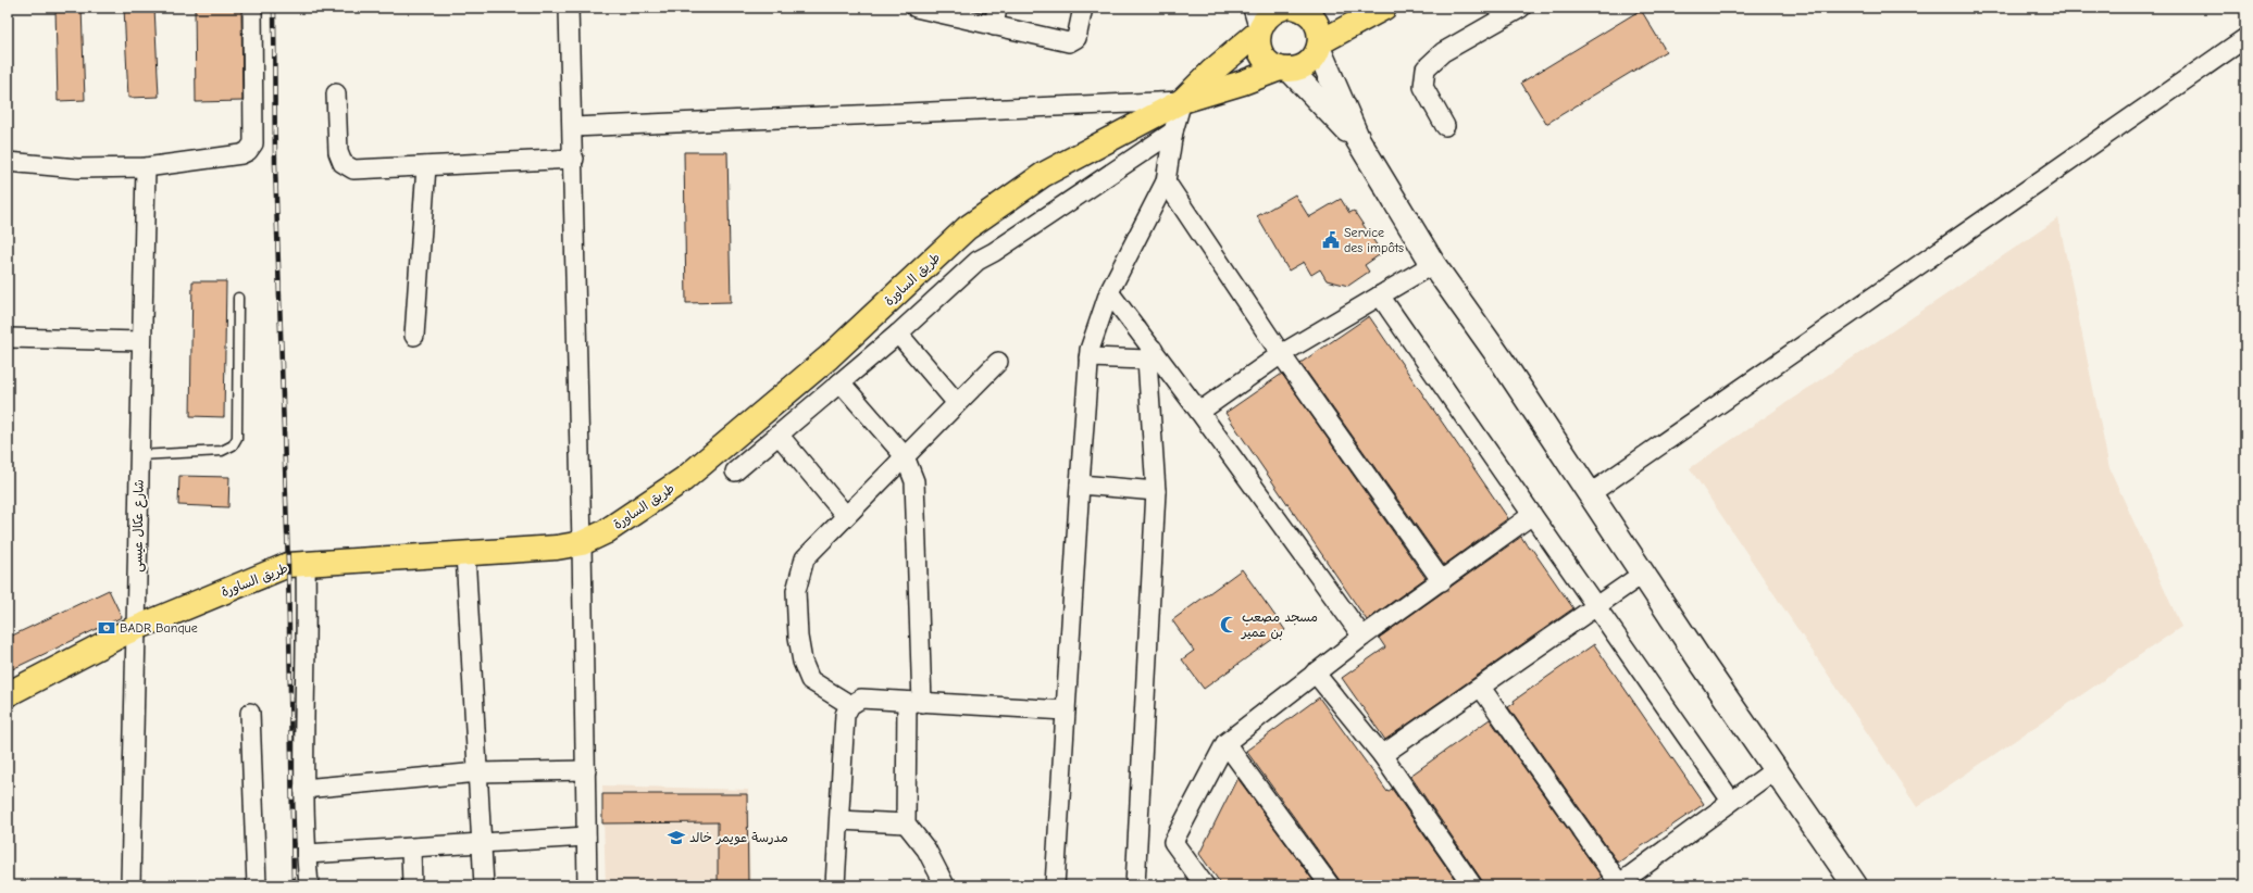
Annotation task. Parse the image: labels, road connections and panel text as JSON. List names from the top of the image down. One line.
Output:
{"streets":{"main road":["طريق الساورة"],"street":["شارع عكال عيسى"]},"crossings":[["طريق الساورة","شارع عكال عيسى"]],"places":{"public building":["Service des impôts"],"mosque":["مسجد مصعب بن عمير"],"bank":["BADR Banque"],"school or university":["مدرسة عويمر خالد"]}}
